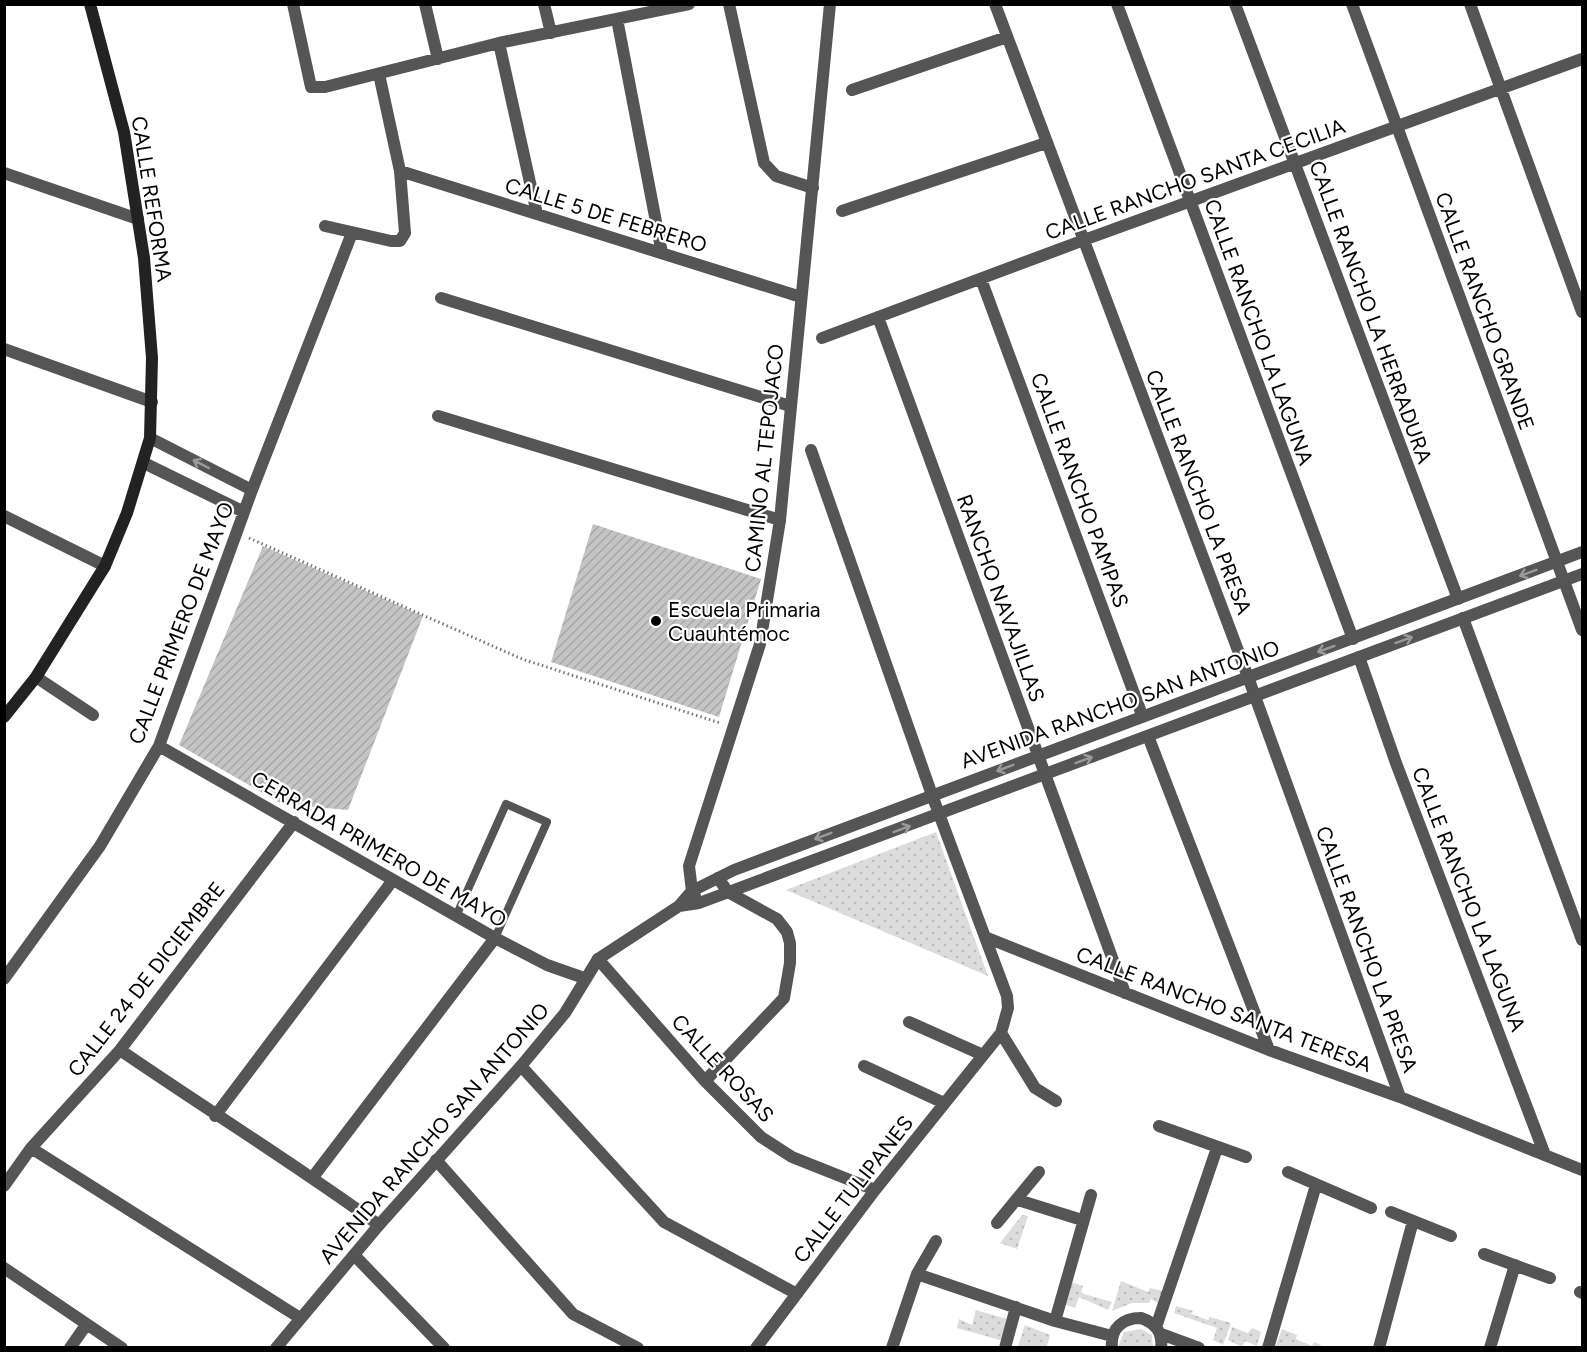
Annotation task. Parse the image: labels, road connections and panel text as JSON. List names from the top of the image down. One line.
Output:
{"streets":{"main road":["CALLE REFORMA"],"street":["CALLE RANCHO SANTA CECILIA","CALLE 5 DE FEBRERO","CALLE RANCHO GRANDE","CALLE RANCHO LA HERRADURA","CALLE RANCHO LA LAGUNA","CAMINO AL TEPOJACO","CALLE RANCHO PAMPAS","CALLE RANCHO LA PRESA","RANCHO NAVAJILLAS","CALLE PRIMERO DE MAYO","AVENIDA RANCHO SAN ANTONIO","CERRADA PRIMERO DE MAYO","CALLE 24 DE DICIEMBRE","CALLE RANCHO SANTA TERESA","CALLE ROSAS","CALLE TULIPANES"]},"crossings":[["CALLE RANCHO SANTA CECILIA","CALLE RANCHO GRANDE"],["CALLE RANCHO SANTA CECILIA","CALLE RANCHO LA HERRADURA"],["CALLE RANCHO SANTA CECILIA","CALLE RANCHO LA LAGUNA"],["CALLE RANCHO SANTA CECILIA","CALLE RANCHO PAMPAS"],["CALLE RANCHO SANTA CECILIA","CALLE RANCHO LA PRESA"],["CALLE RANCHO SANTA CECILIA","RANCHO NAVAJILLAS"],["CALLE 5 DE FEBRERO","CAMINO AL TEPOJACO"],["CALLE RANCHO GRANDE","AVENIDA RANCHO SAN ANTONIO"],["CALLE RANCHO LA HERRADURA","AVENIDA RANCHO SAN ANTONIO"],["CALLE RANCHO LA LAGUNA","AVENIDA RANCHO SAN ANTONIO"],["CALLE RANCHO LA LAGUNA","CALLE RANCHO SANTA TERESA"],["CAMINO AL TEPOJACO","AVENIDA RANCHO SAN ANTONIO"],["CALLE RANCHO PAMPAS","AVENIDA RANCHO SAN ANTONIO"],["CALLE RANCHO LA PRESA","AVENIDA RANCHO SAN ANTONIO"],["CALLE RANCHO LA PRESA","CALLE RANCHO SANTA TERESA"],["RANCHO NAVAJILLAS","AVENIDA RANCHO SAN ANTONIO"],["RANCHO NAVAJILLAS","CALLE RANCHO SANTA TERESA"],["CALLE PRIMERO DE MAYO","CERRADA PRIMERO DE MAYO"],["AVENIDA RANCHO SAN ANTONIO","CERRADA PRIMERO DE MAYO"],["AVENIDA RANCHO SAN ANTONIO","CALLE ROSAS"],["CERRADA PRIMERO DE MAYO","CALLE 24 DE DICIEMBRE"],["CALLE ROSAS","CALLE TULIPANES"]],"places":["Escuela Primaria Cuauhtémoc"]}
